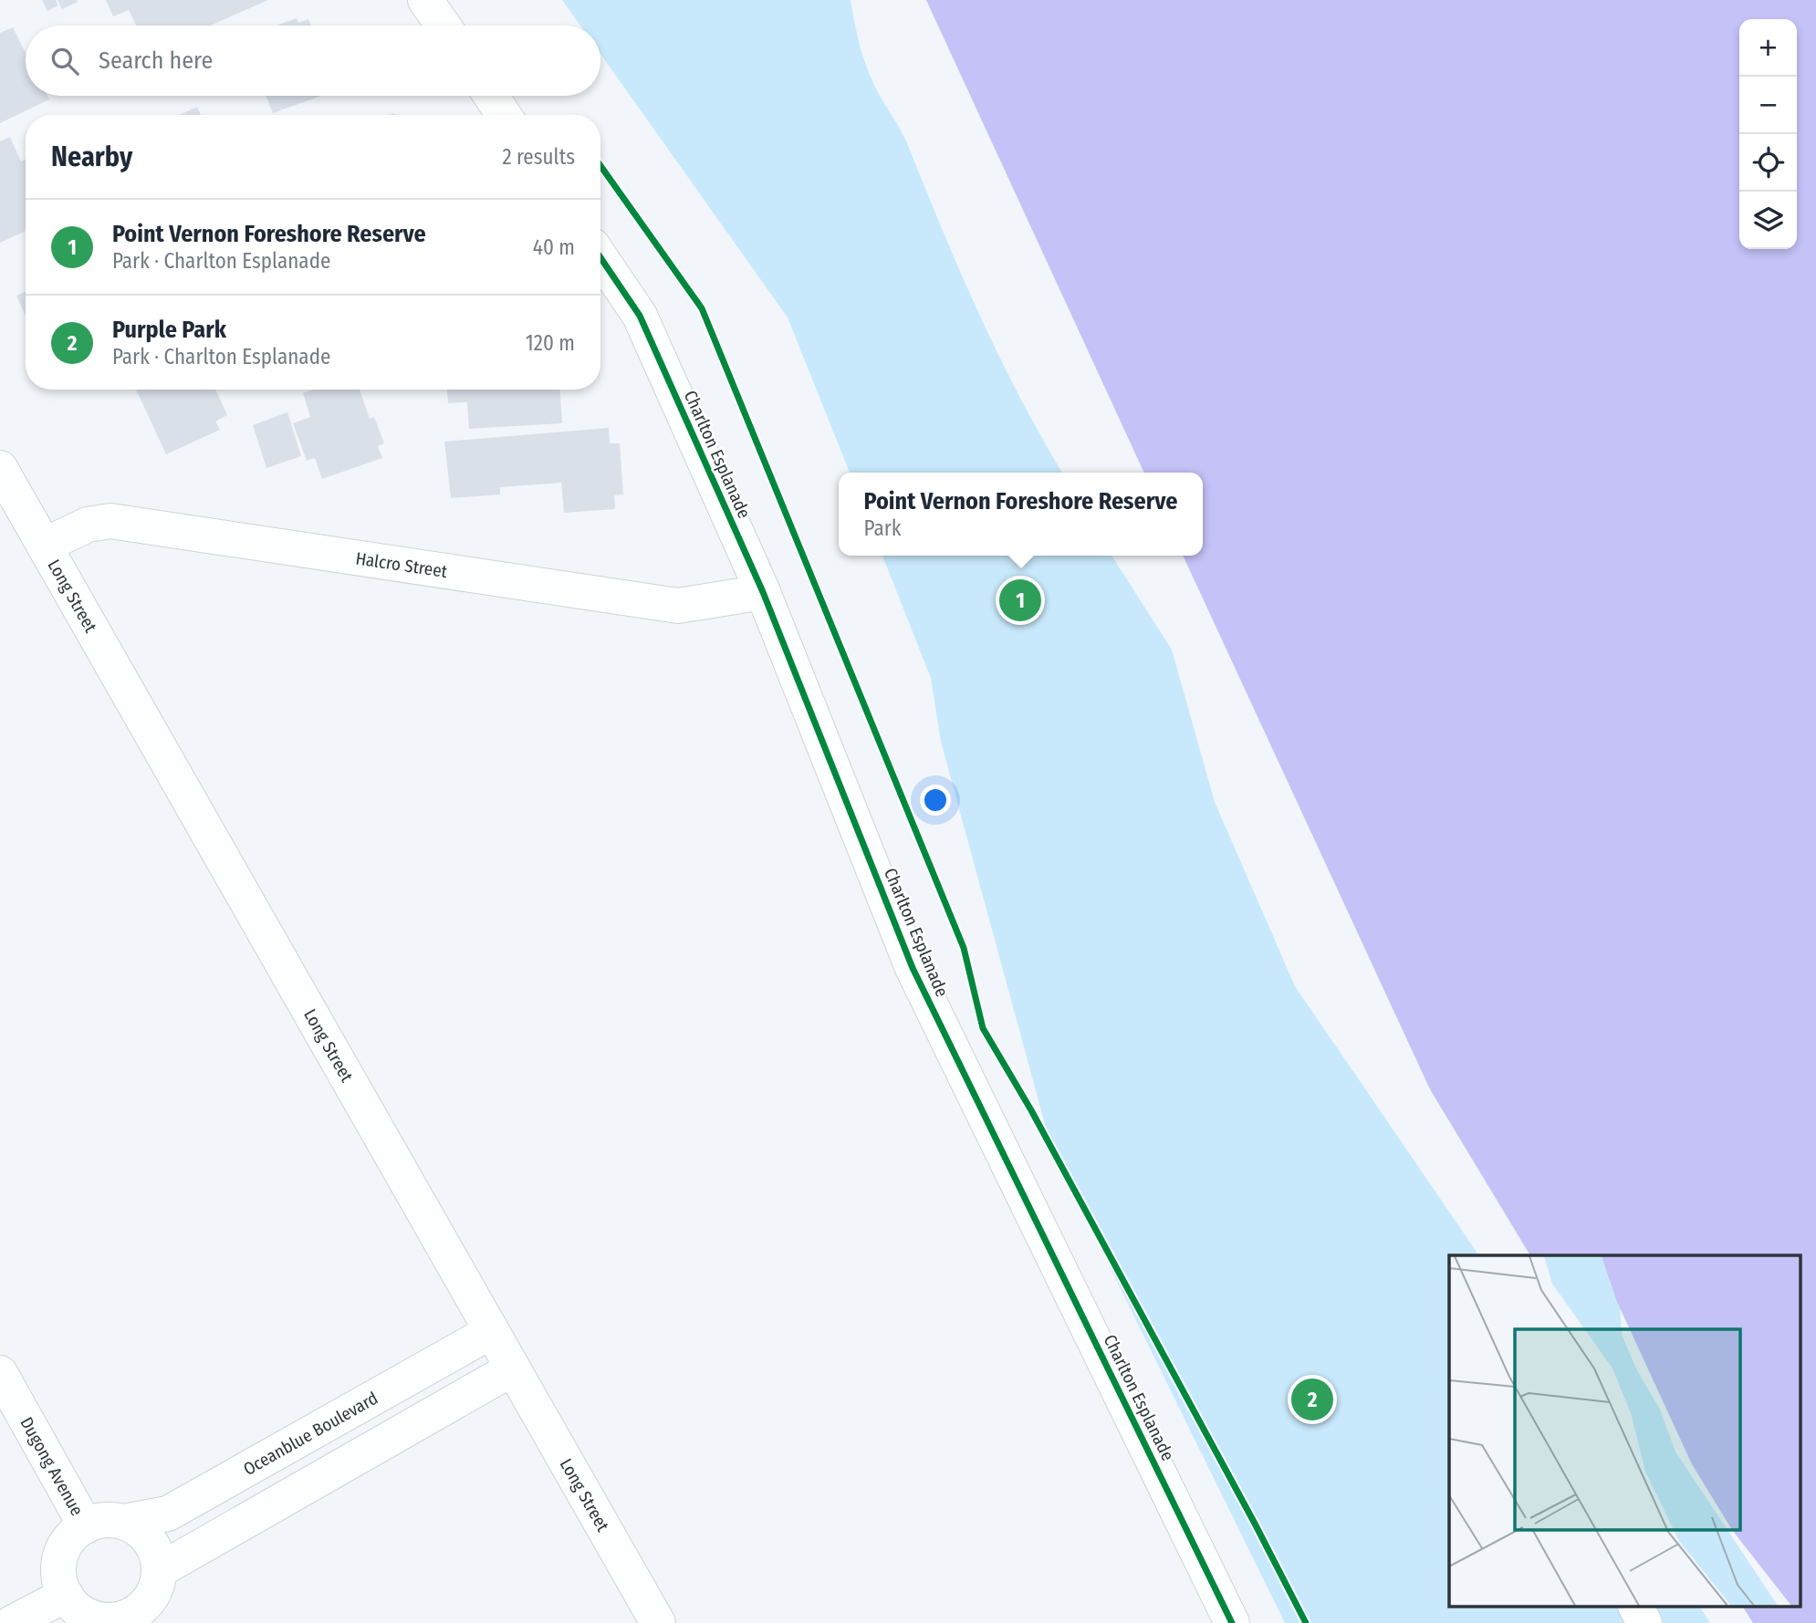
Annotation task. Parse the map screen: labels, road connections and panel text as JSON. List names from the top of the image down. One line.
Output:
{"streets":{"street":["Charlton Esplanade","Halcro Street","Long Street","Oceanblue Boulevard","Dugong Avenue"]},"crossings":[["Charlton Esplanade","Halcro Street"],["Halcro Street","Long Street"],["Long Street","Oceanblue Boulevard"],["Oceanblue Boulevard","Dugong Avenue"]],"page":{"map_buttons":["+","−"],"search":"Search here","heading":["Nearby","2 results"],"list":[{"mark":"1","name":"Point Vernon Foreshore Reserve","note":"Park · Charlton Esplanade","value":"40 m"},{"mark":"2","name":"Purple Park","note":"Park · Charlton Esplanade","value":"120 m"}],"popup":["Point Vernon Foreshore Reserve","Park"],"pins":["1","2"]}}
